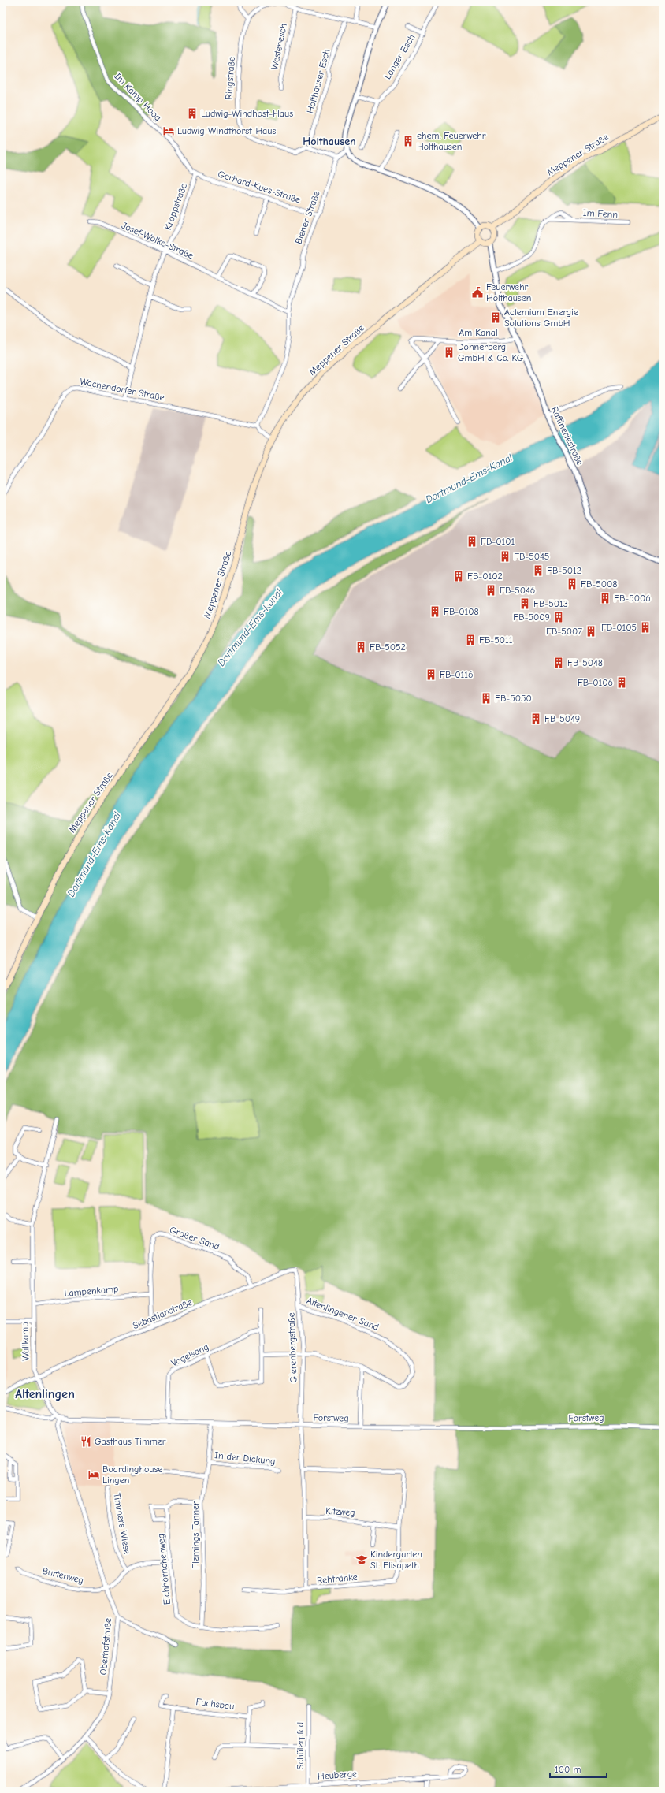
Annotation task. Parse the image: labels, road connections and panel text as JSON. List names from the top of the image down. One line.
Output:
{"streets":{"main road":["Meppener Straße"],"street":["Westenesch","Langer Esch","Ringstraße","Holthauser Esch","Im Kamp Hoog","Gerhard-Kues-Straße","Kroppstraße","Im Fenn","Biener Straße","Josef-Wolke-Straße","Am Kanal","Wachendorfer Straße","Raffineriestraße","Großer Sand","Lampenkamp","Sebastianstraße","Altenlingener Sand","Wallkamp","Gierenbergstraße","Vogelsang","Forstweg","In der Dickung","Kitzweg","Timmers Wiese","Flemings Tannen","Eichhörnchenweg","Burtenweg","Rehtränke","Oberhofstraße","Fuchsbau","Schülerpfad","Heuberge"]},"crossings":[["Westenesch","Ringstraße"],["Ringstraße","Holthauser Esch"],["Im Kamp Hoog","Gerhard-Kues-Straße"],["Im Kamp Hoog","Kroppstraße"],["Meppener Straße","Raffineriestraße"],["Gerhard-Kues-Straße","Kroppstraße"],["Gerhard-Kues-Straße","Biener Straße"],["Kroppstraße","Josef-Wolke-Straße"],["Kroppstraße","Wachendorfer Straße"],["Im Fenn","Raffineriestraße"],["Biener Straße","Josef-Wolke-Straße"],["Biener Straße","Wachendorfer Straße"],["Am Kanal","Raffineriestraße"],["Großer Sand","Lampenkamp"],["Großer Sand","Sebastianstraße"],["Lampenkamp","Wallkamp"],["Sebastianstraße","Wallkamp"],["Sebastianstraße","Gierenbergstraße"],["Altenlingener Sand","Gierenbergstraße"],["Wallkamp","Forstweg"],["Wallkamp","Oberhofstraße"],["Gierenbergstraße","Forstweg"],["Gierenbergstraße","Rehtränke"],["Vogelsang","Forstweg"],["Forstweg","Flemings Tannen"],["Forstweg","Rehtränke"],["Forstweg","Oberhofstraße"],["In der Dickung","Flemings Tannen"],["Kitzweg","Rehtränke"],["Flemings Tannen","Eichhörnchenweg"],["Burtenweg","Oberhofstraße"],["Schülerpfad","Heuberge"]],"districts":["Holthausen","Altenlingen"],"water":["Dortmund-Ems-Kanal"],"places":{"building":["Ludwig-Windhost-Haus","ehem. Feuerwehr Holthausen","Actemium Energie Solutions GmbH","Donnerberg GmbH & Co. KG","FB-0101","FB-5045","FB-5012","FB-0102","FB-5008","FB-5046","FB-5006","FB-5013","FB-0108","FB-5009","FB-0105","FB-5007","FB-5011","FB-5052","FB-5048","FB-0116","FB-0106","FB-5050","FB-5049"],"hotel":["Ludwig-Windthorst-Haus","Boardinghouse Lingen"],"public building":["Feuerwehr Holthausen"],"restaurant":["Gasthaus Timmer"],"school or university":["Kindergarten St. Elisapeth"]},"scale_bar":"100 m"}
